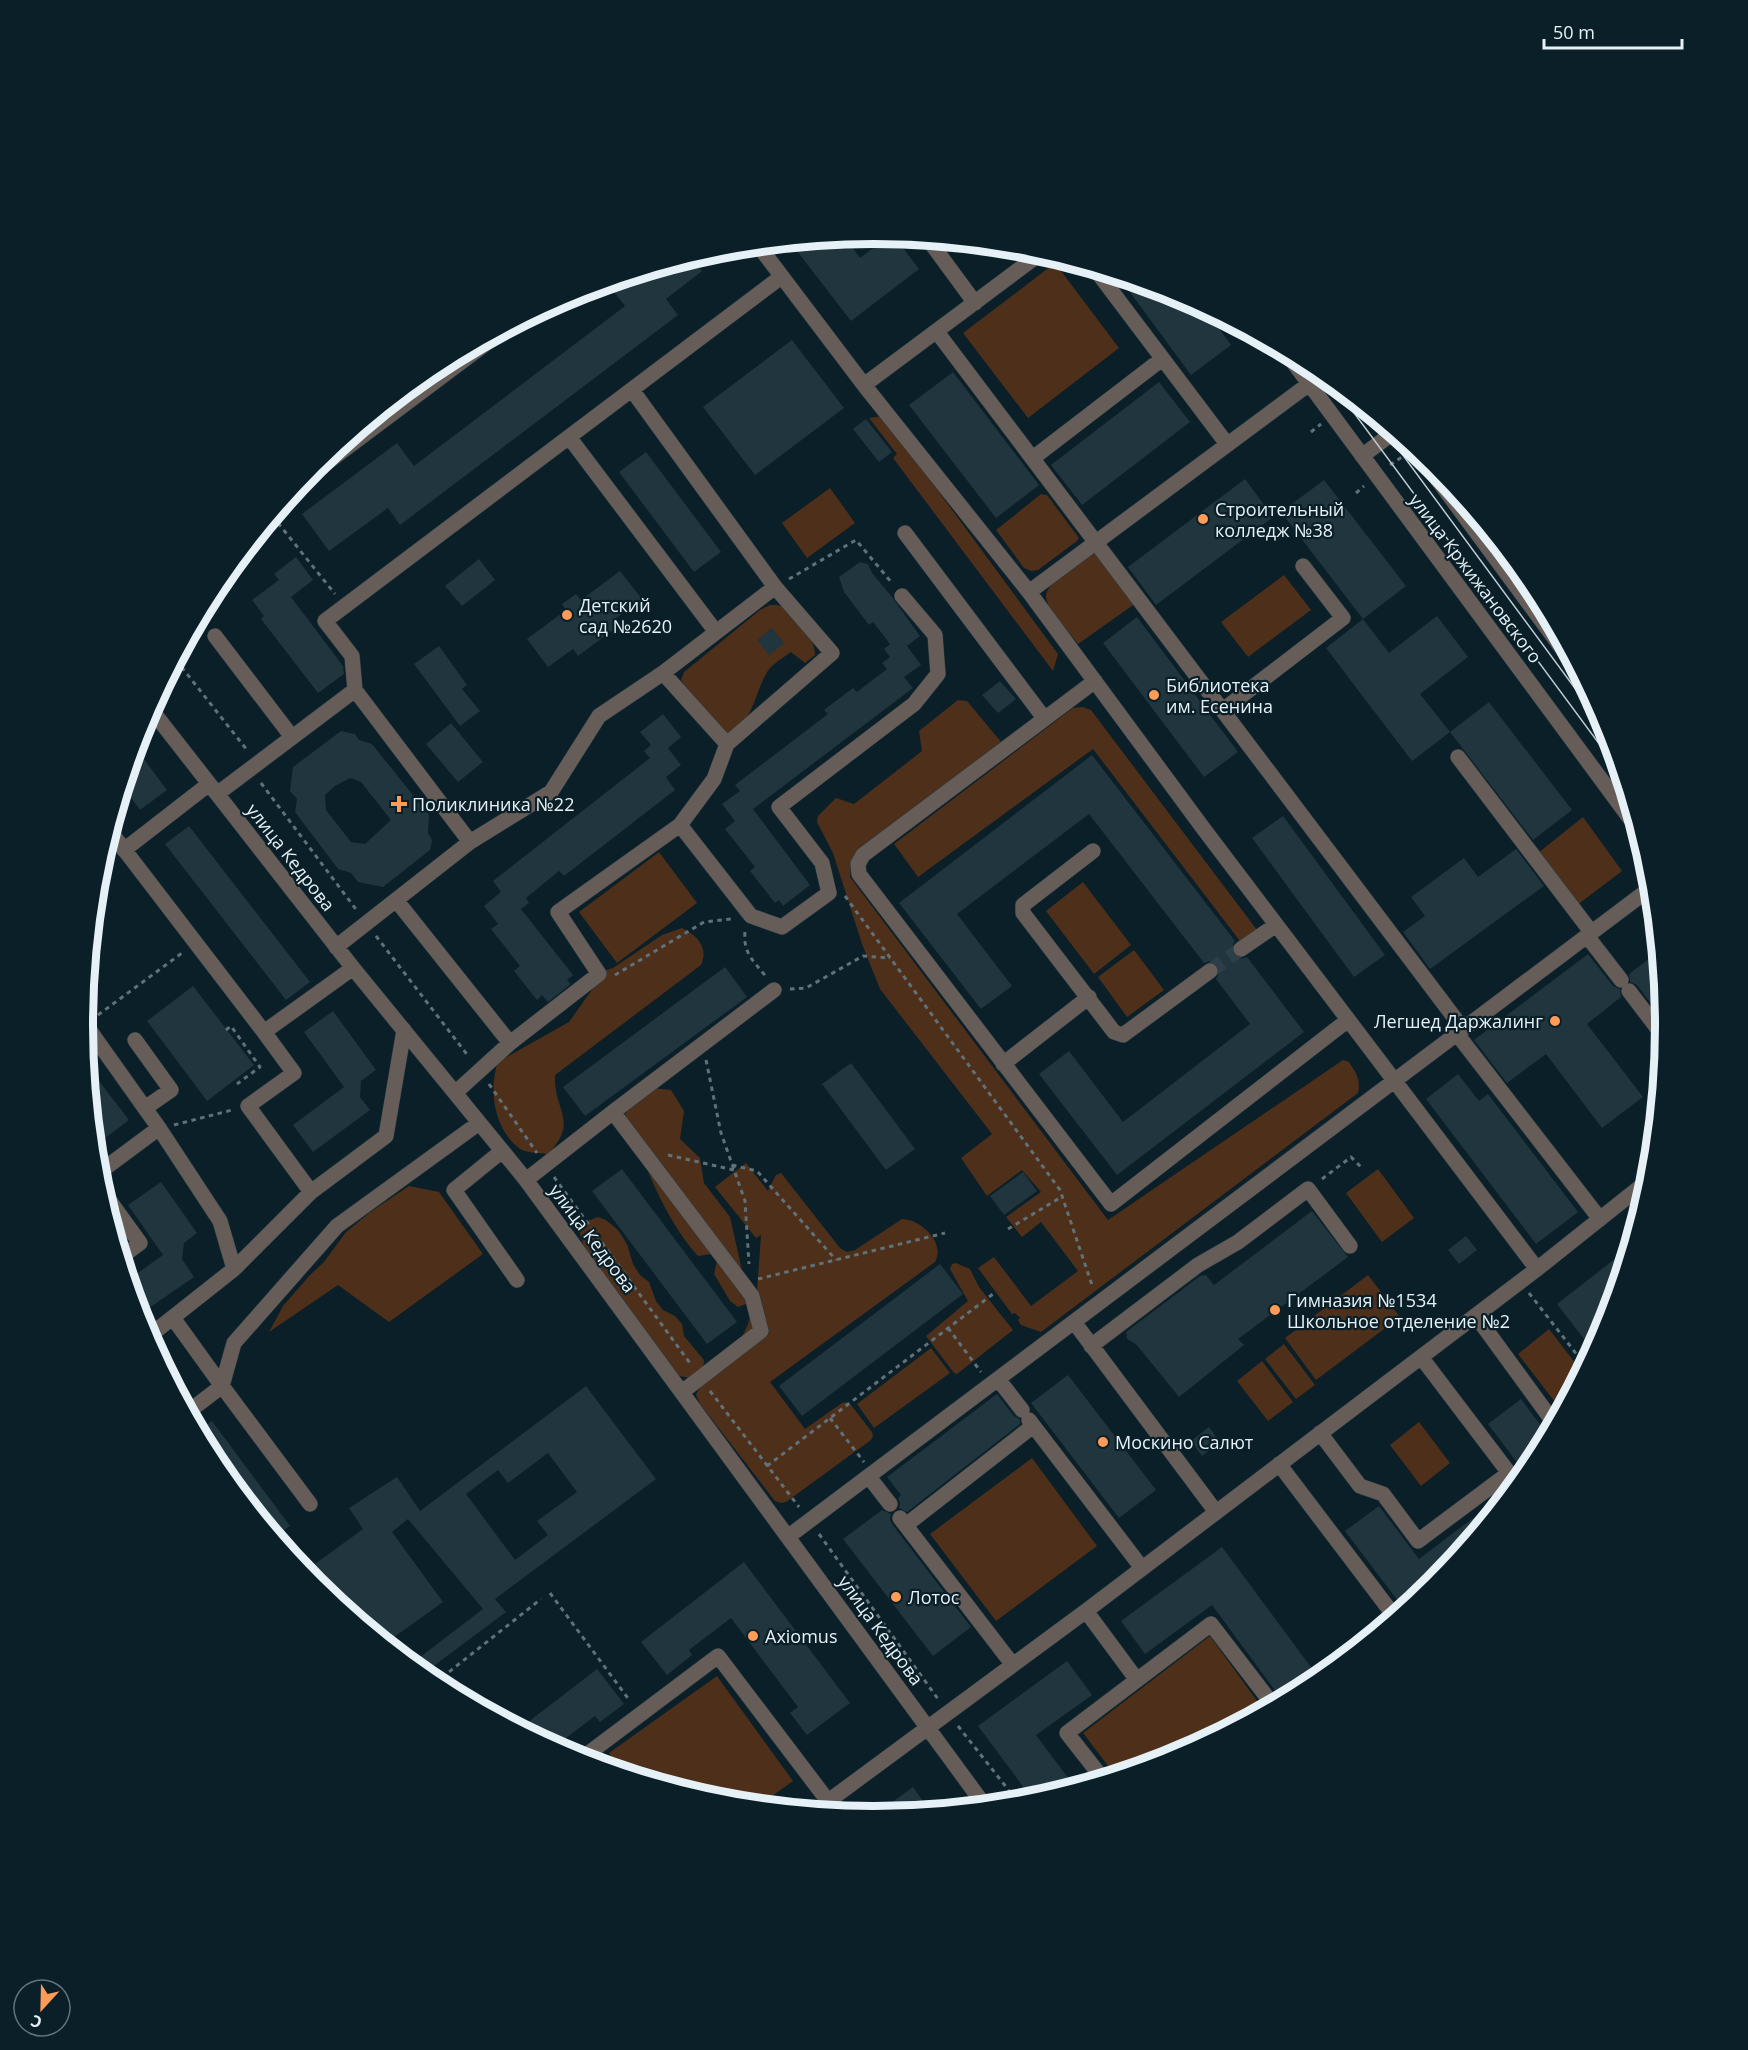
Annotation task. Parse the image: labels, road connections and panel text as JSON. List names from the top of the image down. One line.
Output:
{"streets":{"street":["улица Кржижановского","улица Кедрова"]},"places":{"other":["Строительный колледж №38","Детский сад №2620","Библиотека им. Есенина","Легшед Даржалинг","Гимназия №1534 Школьное отделение №2","Москино Салют","Лотос","Axiomus"],"health":["Поликлиника №22"]},"scale_bar":"50 m","north":"bottom"}
